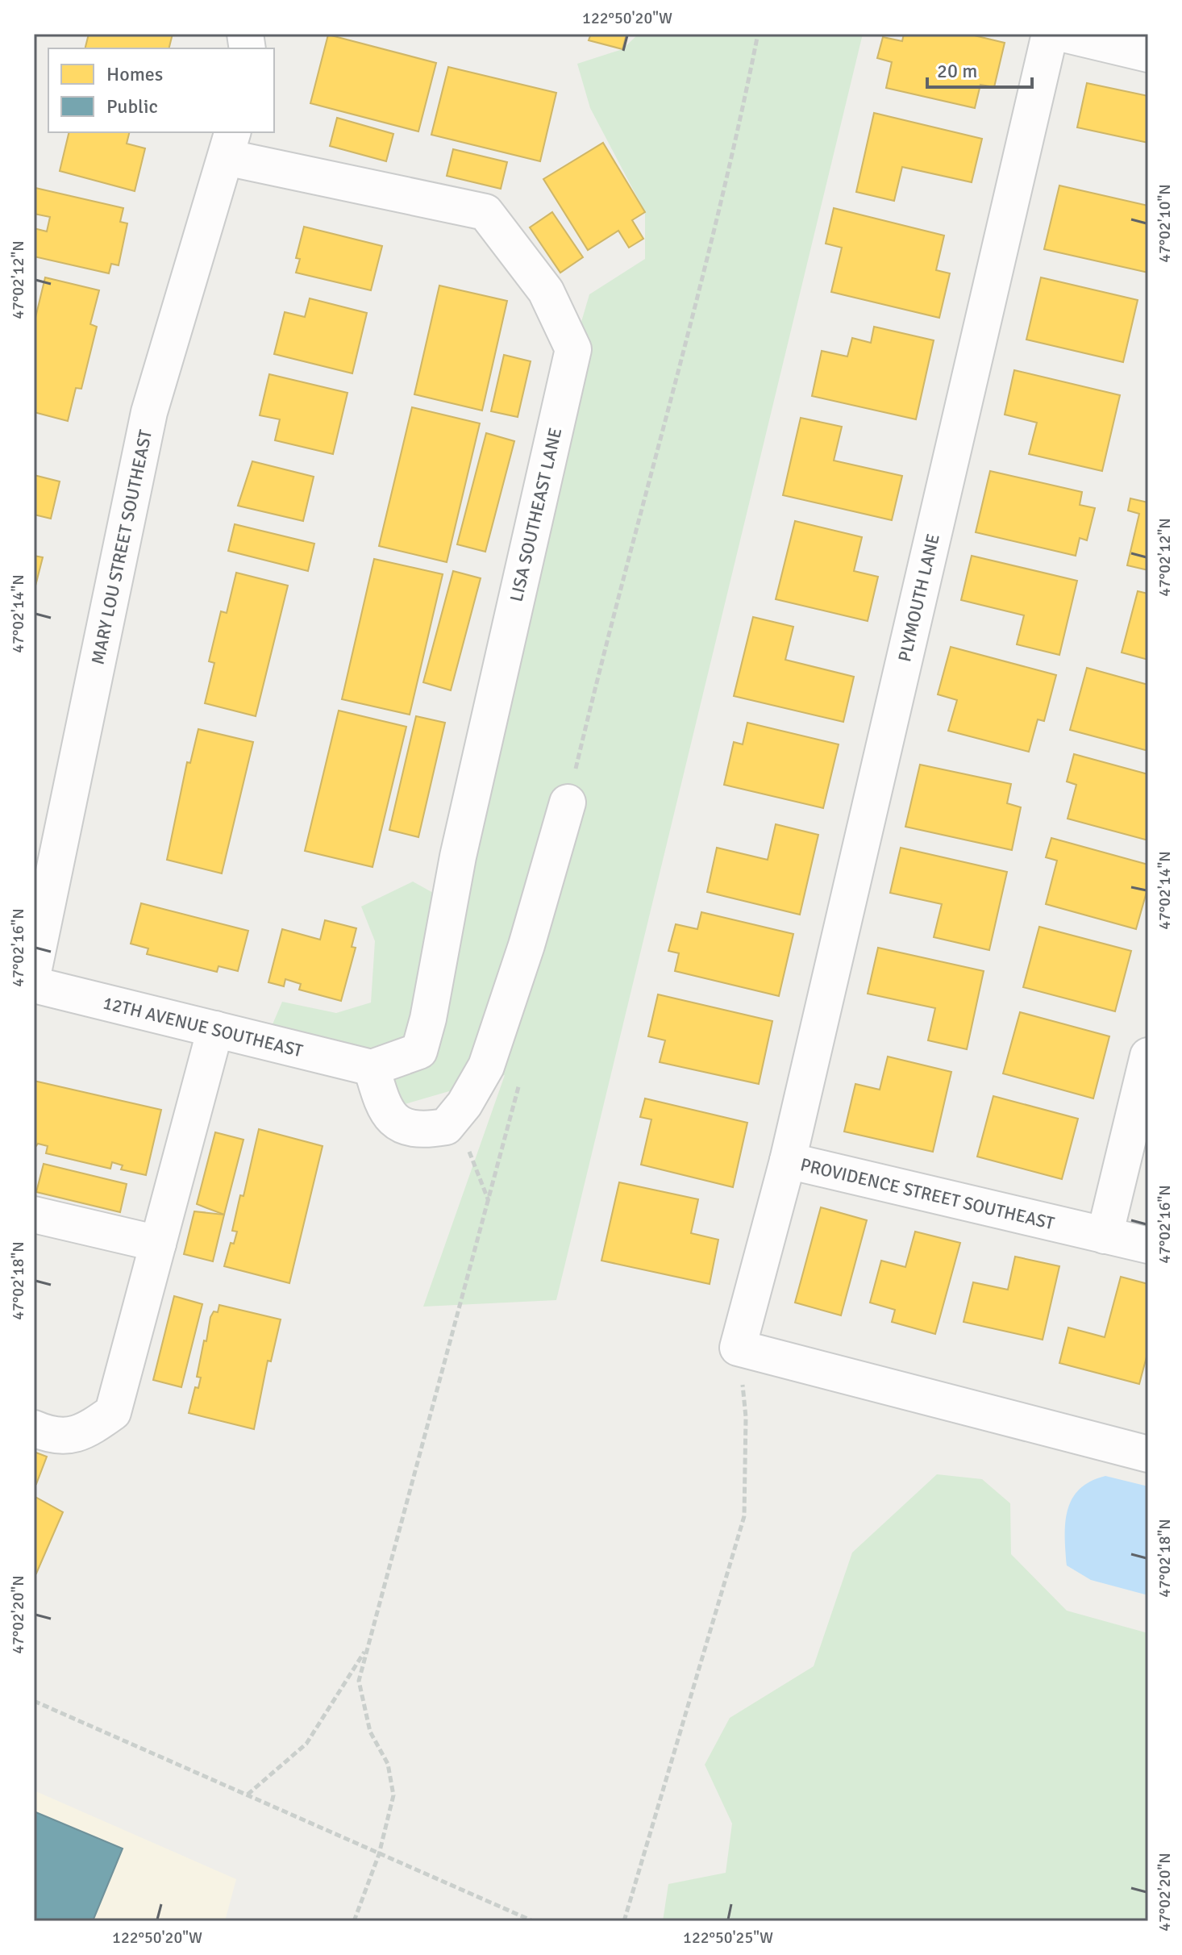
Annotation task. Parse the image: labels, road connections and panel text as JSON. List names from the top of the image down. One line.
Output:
{"streets":{"street":["LISA SOUTHEAST LANE","MARY LOU STREET SOUTHEAST","PLYMOUTH LANE","12TH AVENUE SOUTHEAST","PROVIDENCE STREET SOUTHEAST"]},"crossings":[["LISA SOUTHEAST LANE","MARY LOU STREET SOUTHEAST"],["LISA SOUTHEAST LANE","12TH AVENUE SOUTHEAST"],["PLYMOUTH LANE","PROVIDENCE STREET SOUTHEAST"]],"legend":["Homes","Public"],"scale_bar":"20 m","coordinates":["122°50'20\"W","47°02'10\"N","47°02'12\"N","47°02'14\"N","47°02'16\"N","47°02'18\"N","47°02'20\"N","122°50'25\"W"]}
